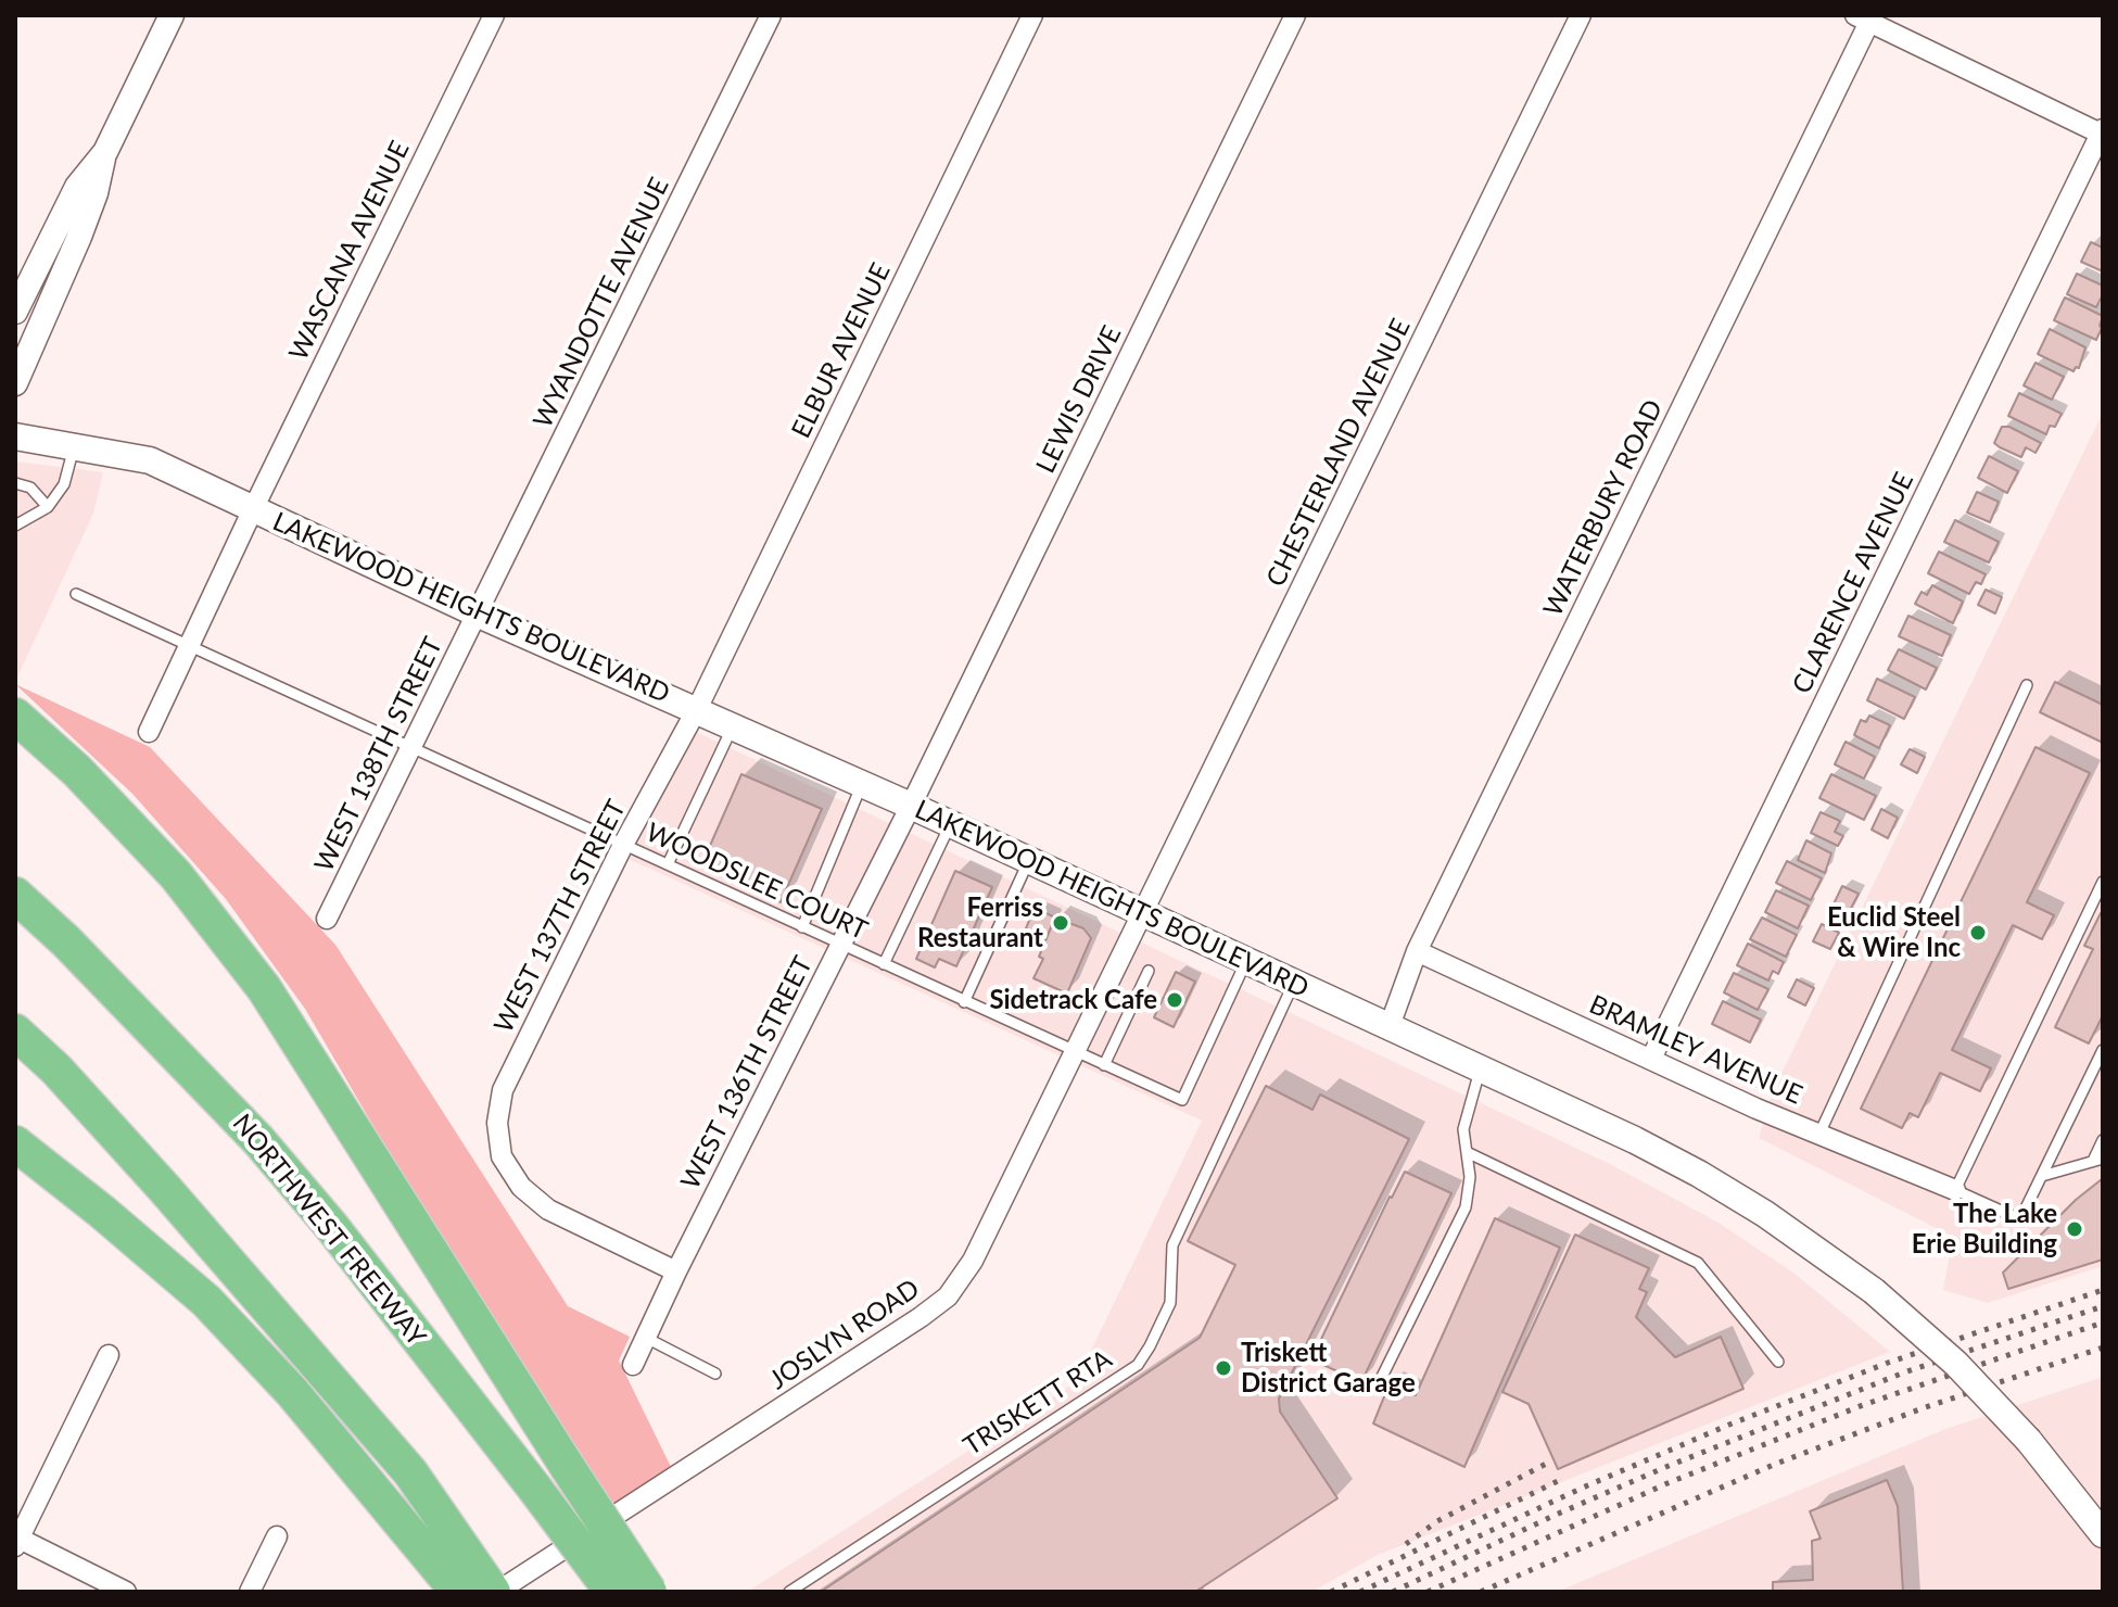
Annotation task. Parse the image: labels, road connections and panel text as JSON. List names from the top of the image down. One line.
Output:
{"streets":{"highway":["NORTHWEST FREEWAY"],"main road":["LAKEWOOD HEIGHTS BOULEVARD"],"street":["WASCANA AVENUE","WYANDOTTE AVENUE","ELBUR AVENUE","LEWIS DRIVE","CHESTERLAND AVENUE","WATERBURY ROAD","CLARENCE AVENUE","WEST 138TH STREET","WEST 137TH STREET","BRAMLEY AVENUE","WEST 136TH STREET","JOSLYN ROAD"],"lane":["WOODSLEE COURT","TRISKETT RTA"]},"crossings":[["WASCANA AVENUE","LAKEWOOD HEIGHTS BOULEVARD"],["WASCANA AVENUE","WOODSLEE COURT"],["WYANDOTTE AVENUE","LAKEWOOD HEIGHTS BOULEVARD"],["WYANDOTTE AVENUE","WEST 138TH STREET"],["ELBUR AVENUE","LAKEWOOD HEIGHTS BOULEVARD"],["ELBUR AVENUE","WEST 137TH STREET"],["LEWIS DRIVE","LAKEWOOD HEIGHTS BOULEVARD"],["LEWIS DRIVE","WEST 136TH STREET"],["CHESTERLAND AVENUE","LAKEWOOD HEIGHTS BOULEVARD"],["CHESTERLAND AVENUE","JOSLYN ROAD"],["WATERBURY ROAD","LAKEWOOD HEIGHTS BOULEVARD"],["WATERBURY ROAD","BRAMLEY AVENUE"],["CLARENCE AVENUE","BRAMLEY AVENUE"],["LAKEWOOD HEIGHTS BOULEVARD","WEST 138TH STREET"],["LAKEWOOD HEIGHTS BOULEVARD","WOODSLEE COURT"],["LAKEWOOD HEIGHTS BOULEVARD","WEST 137TH STREET"],["LAKEWOOD HEIGHTS BOULEVARD","WEST 136TH STREET"],["LAKEWOOD HEIGHTS BOULEVARD","JOSLYN ROAD"],["LAKEWOOD HEIGHTS BOULEVARD","TRISKETT RTA"],["WEST 138TH STREET","WOODSLEE COURT"],["WOODSLEE COURT","WEST 137TH STREET"],["WOODSLEE COURT","WEST 136TH STREET"],["WOODSLEE COURT","JOSLYN ROAD"],["WEST 137TH STREET","WEST 136TH STREET"]],"places":["Ferriss Restaurant","Euclid Steel & Wire Inc","Sidetrack Cafe","The Lake Erie Building","Triskett District Garage"]}
